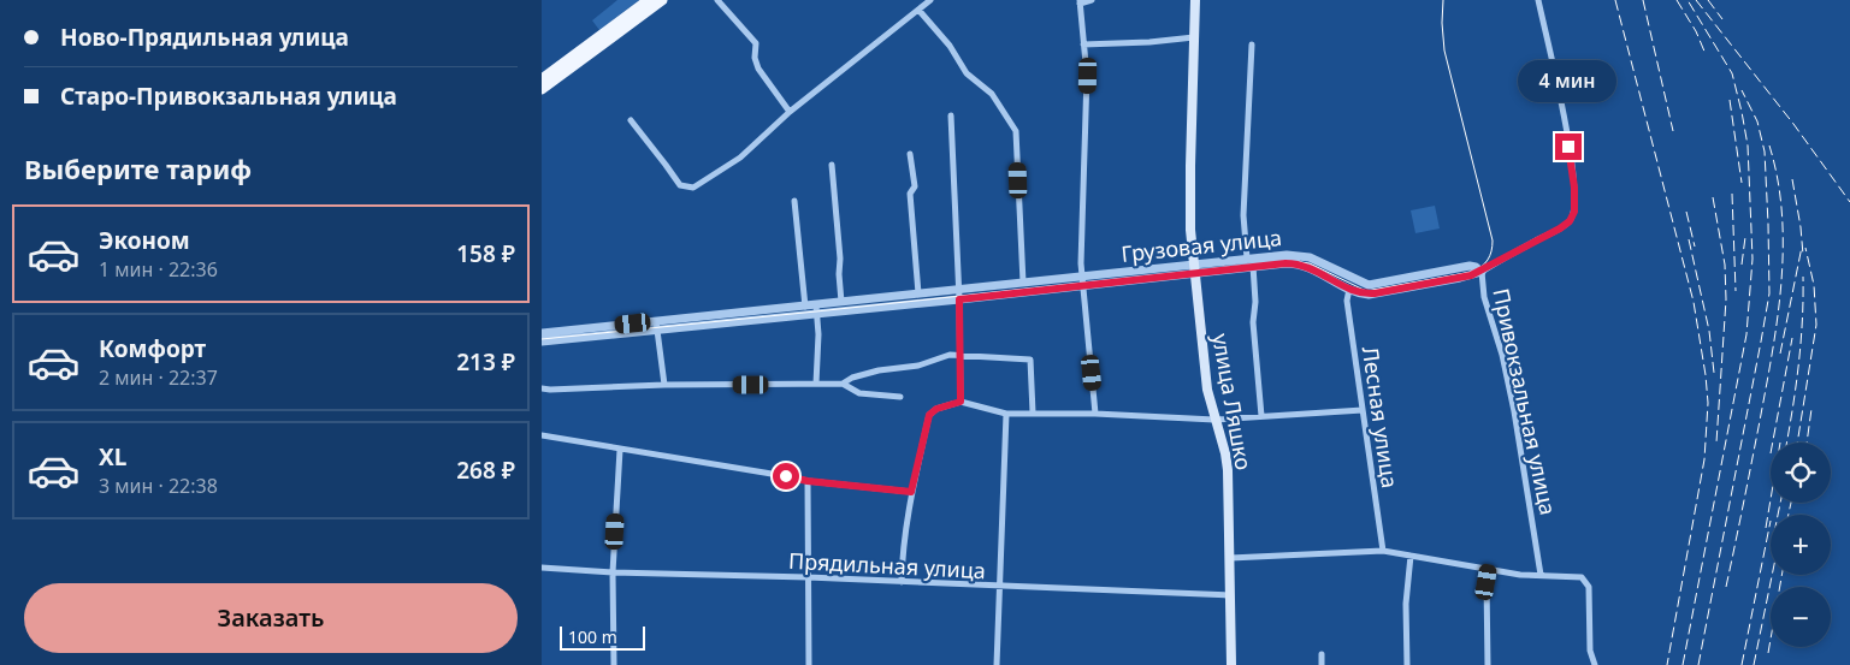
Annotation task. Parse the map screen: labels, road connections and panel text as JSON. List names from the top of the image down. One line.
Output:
{"streets":{"main road":["улица Ляшко"],"street":["Грузовая улица","Привокзальная улица","Лесная улица","Прядильная улица"]},"crossings":[["Грузовая улица","улица Ляшко"],["Грузовая улица","Привокзальная улица"],["Грузовая улица","Лесная улица"],["улица Ляшко","Прядильная улица"]],"scale_bar":"100 m","page":{"banner":["Ново-Прядильная улица","Старо-Привокзальная улица"],"bubble":"4 мин","heading":"Выберите тариф","list":[{"name":"Эконом","note":"1 мин · 22:36","value":"158 ₽"},{"name":"Комфорт","note":"2 мин · 22:37","value":"213 ₽"},{"name":"XL","note":"3 мин · 22:38","value":"268 ₽"}],"map_buttons":["+","−"],"buttons":"Заказать","scale":"100 m"}}
